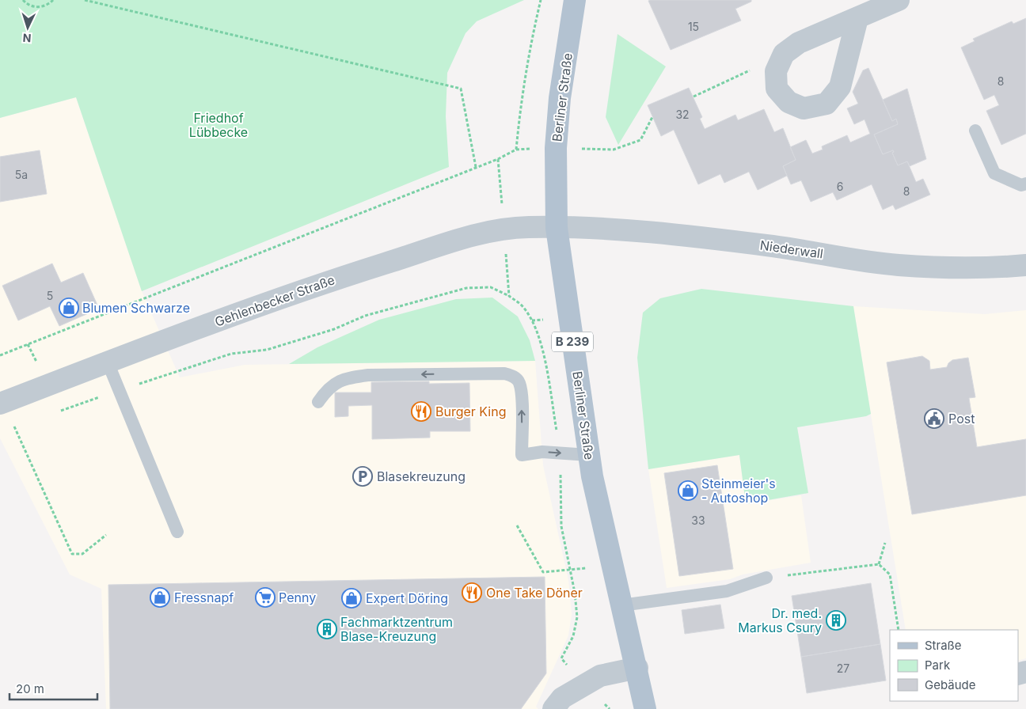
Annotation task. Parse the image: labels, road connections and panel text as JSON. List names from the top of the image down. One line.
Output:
{"streets":{"main road":["Berliner Straße","B 239"],"street":["Niederwall","Gehlenbecker Straße"]},"crossings":[["Berliner Straße","Niederwall"],["Berliner Straße","Gehlenbecker Straße"],["Niederwall","Gehlenbecker Straße"]],"parks":["Friedhof Lübbecke"],"places":{"shop":["Blumen Schwarze","Steinmeier's - Autoshop","Fressnapf","Expert Döring"],"restaurant":["Burger King","One Take Döner"],"public building":["Post"],"parking":["Blasekreuzung"],"supermarket":["Penny"],"building":["Dr. med. Markus Csury","Fachmarktzentrum Blase-Kreuzung"]},"house_numbers":["15","8","32","5a","6","8","5","33","27"],"legend":["Straße","Park","Gebäude"],"scale_bar":"20 m","north":"bottom"}
